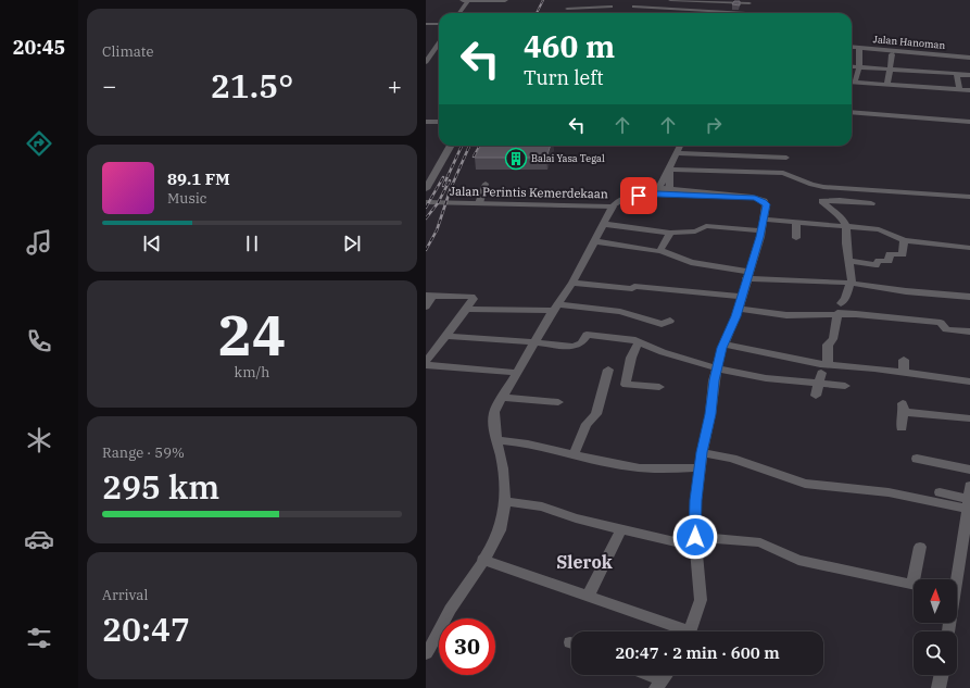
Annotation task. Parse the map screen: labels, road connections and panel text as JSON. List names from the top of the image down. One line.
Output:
{"streets":{"street":["Jalan Hanoman","Jalan Perintis Kemerdekaan"]},"districts":["Slerok"],"places":{"building":["Balai Yasa Tegal"]},"north":"top","page":{"tabs":"20:45","tile":["Climate",["24","km/h"],["Range · 59%","295 km"],["Arrival","20:47"]],"turn":["460 m","Turn left"],"heat":["−","21.5°","+"],"song":["89.1 FM","Music"],"limit":"30","trip":"20:47 · 2 min · 600 m"}}
